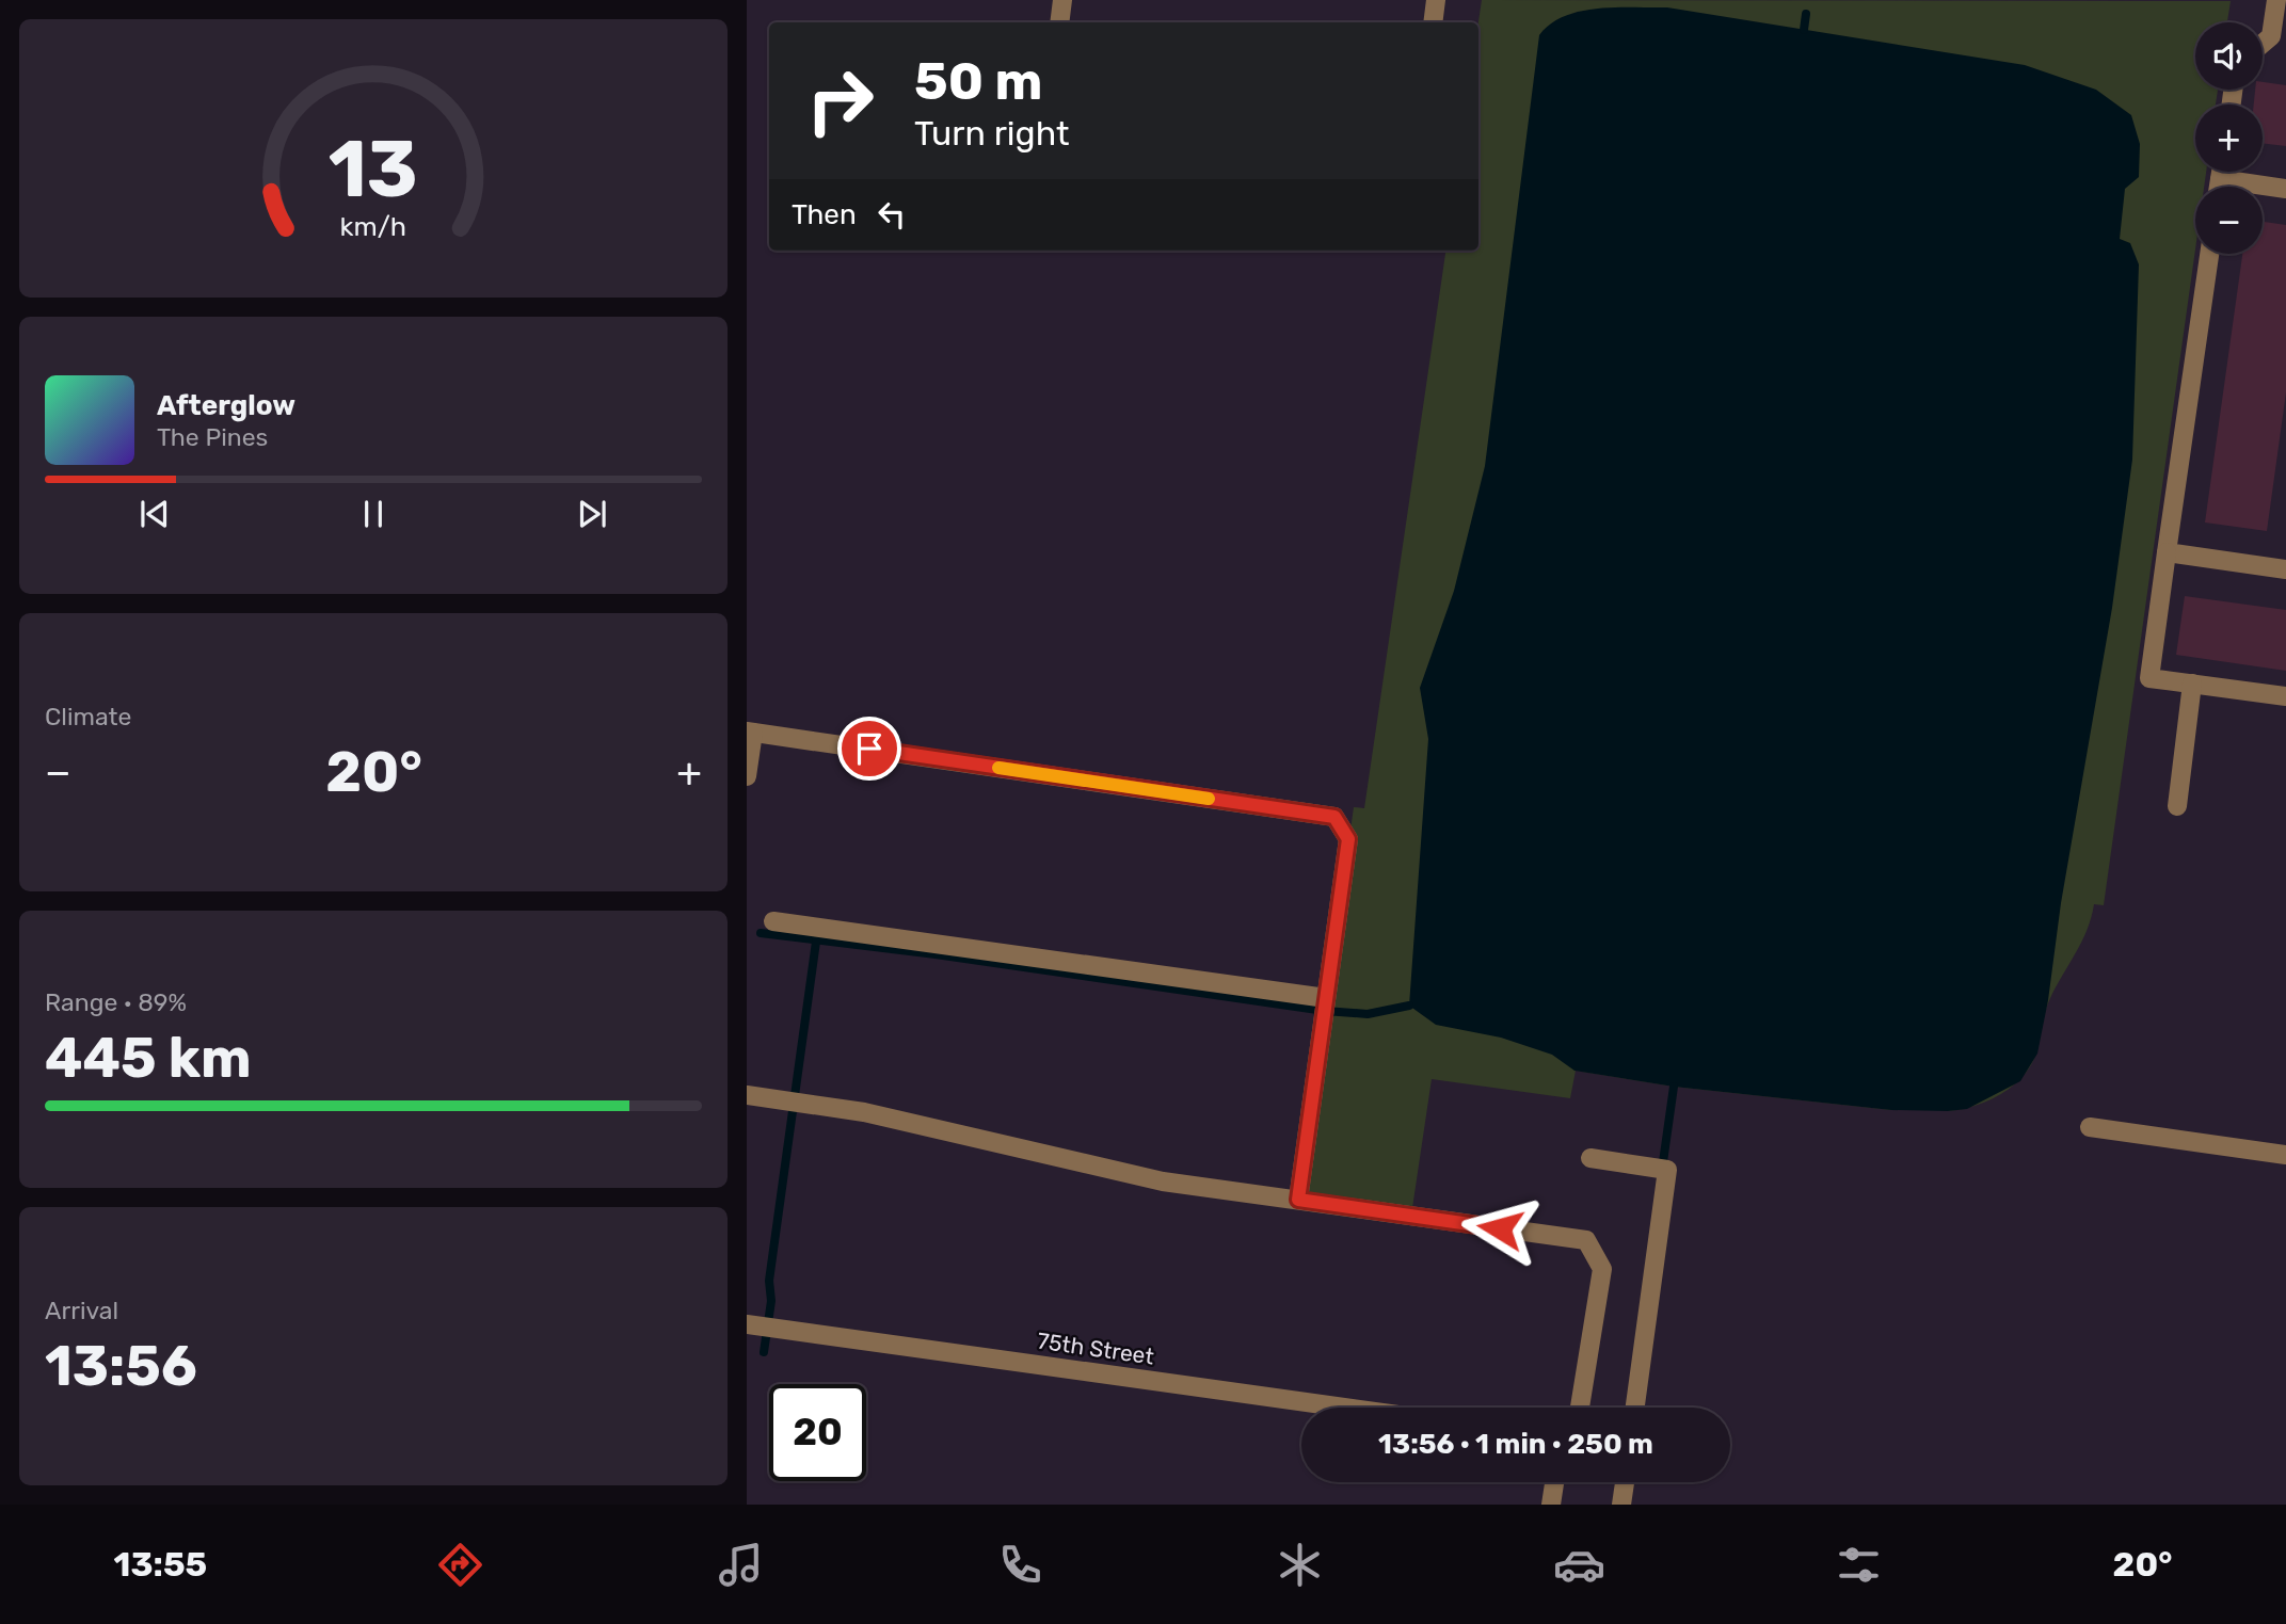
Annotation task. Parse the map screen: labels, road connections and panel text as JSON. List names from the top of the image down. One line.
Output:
{"streets":{"street":["75th Street"]},"page":{"map_buttons":["+","−"],"turn":["50 m","Turn right"],"then":"Then","song":["Afterglow","The Pines"],"tile":["Climate",["Range · 89%","445 km"],["Arrival","13:56"]],"heat":["−","20°","+"],"limit":"20","trip":"13:56 · 1 min · 250 m","tabs":["13:55","20°"],"gauge":["13","km/h"]}}
